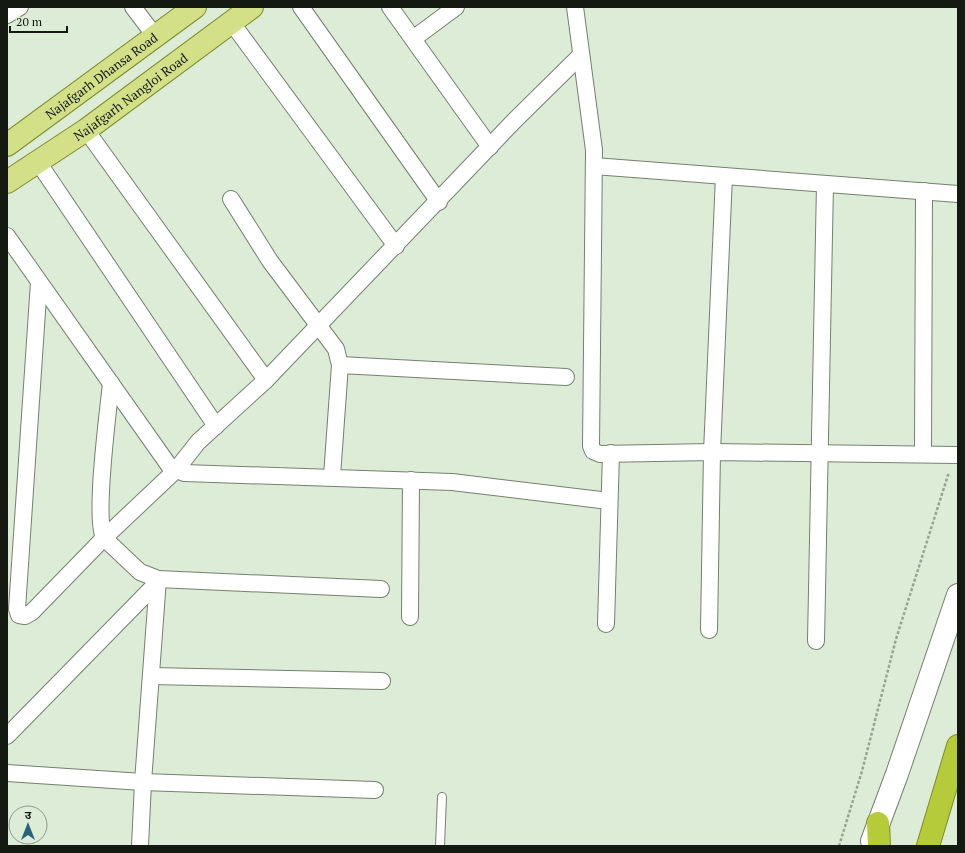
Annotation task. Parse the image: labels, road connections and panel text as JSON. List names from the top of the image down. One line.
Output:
{"streets":{"main road":["Najafgarh Dhansa Road","Najafgarh Nangloi Road"]},"scale_bar":"20 m","north":"top"}
